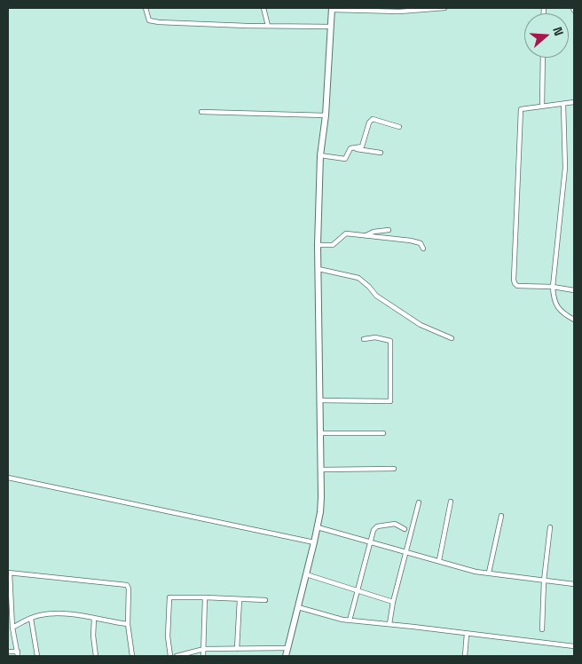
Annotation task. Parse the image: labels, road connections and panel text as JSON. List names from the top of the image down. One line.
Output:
{"north":"right"}
